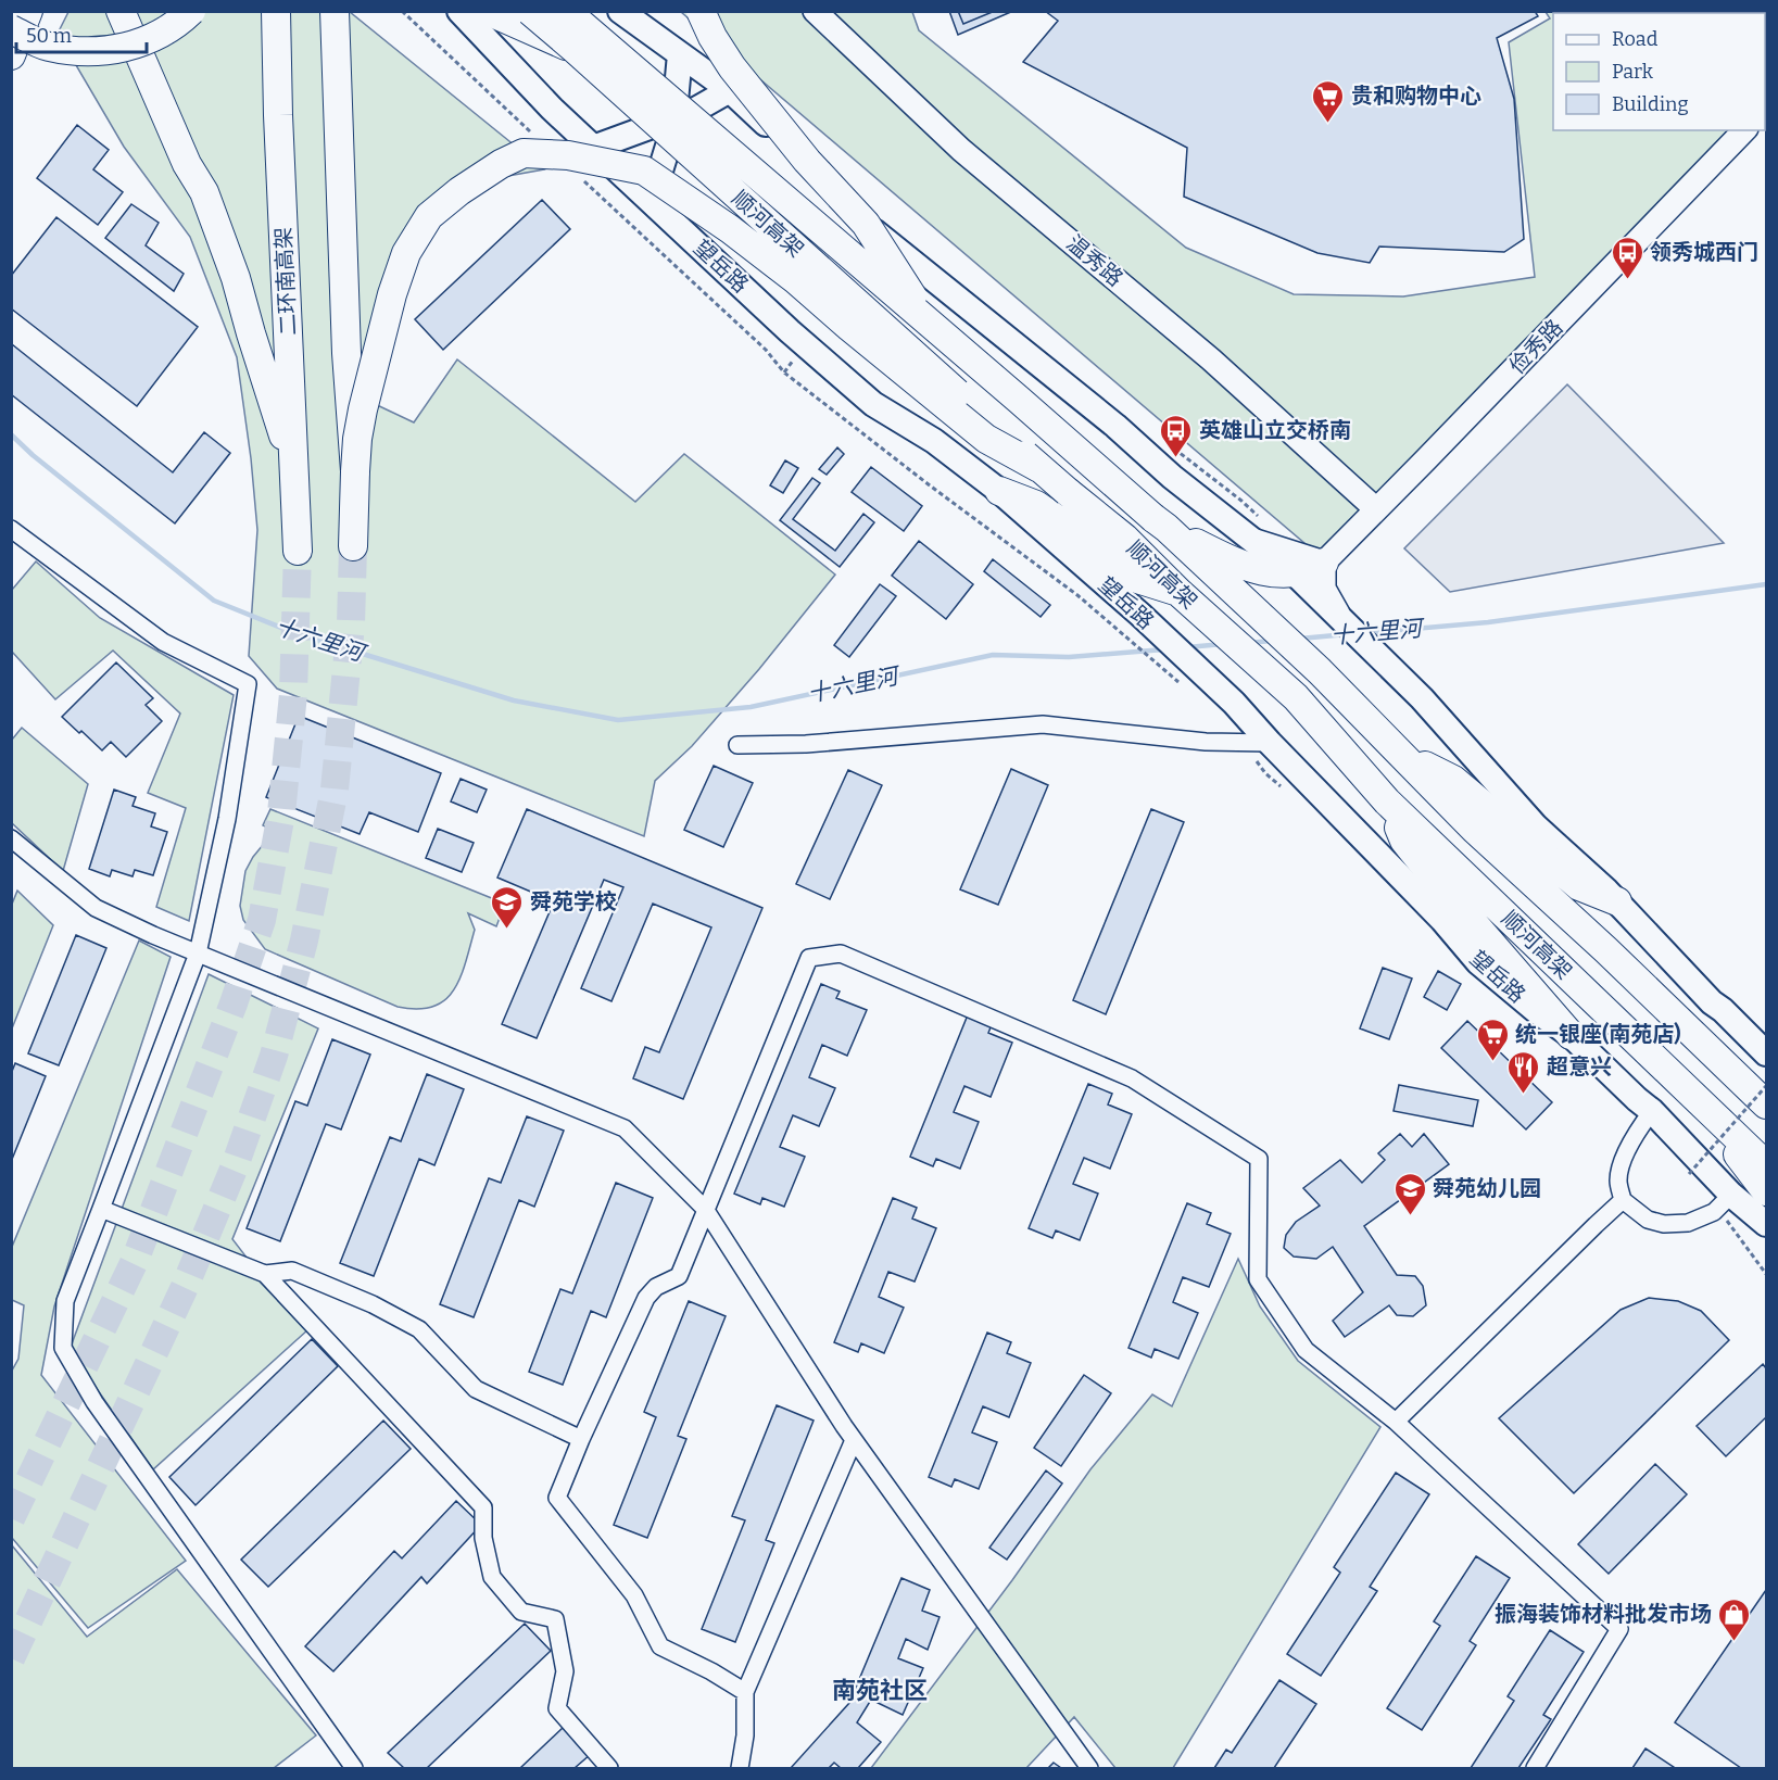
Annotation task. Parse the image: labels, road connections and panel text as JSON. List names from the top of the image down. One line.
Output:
{"streets":{"highway":["顺河高架","二环南高架"],"main road":["望岳路"],"street":["温秀路","俭秀路"]},"crossings":[["温秀路","俭秀路"]],"districts":["南苑社区"],"water":["十六里河"],"places":{"supermarket":["贵和购物中心","统一银座(南苑店)"],"bus stop":["领秀城西门","英雄山立交桥南"],"school or university":["舜苑学校","舜苑幼儿园"],"restaurant":["超意兴"],"shop":["振海装饰材料批发市场"]},"legend":["Road","Park","Building"],"scale_bar":"50 m"}
